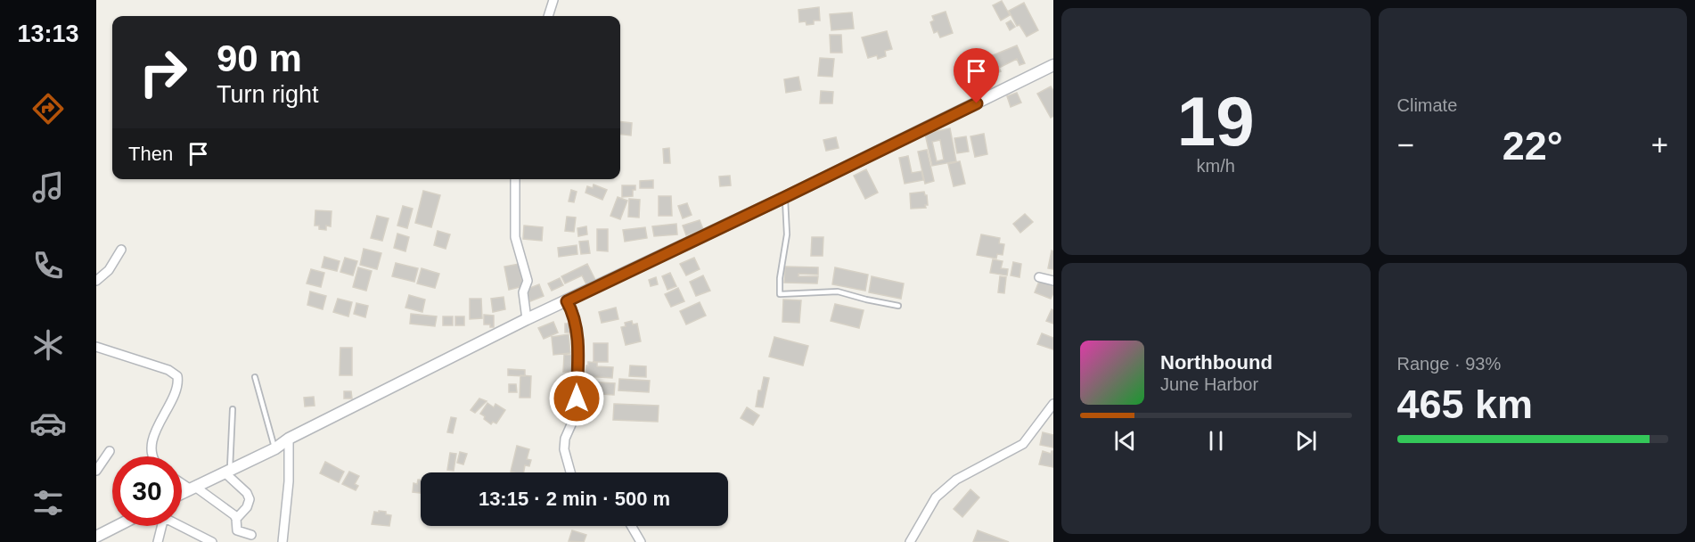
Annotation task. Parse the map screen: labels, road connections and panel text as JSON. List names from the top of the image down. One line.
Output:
{"page":{"tabs":"13:13","tile":[["19","km/h"],"Climate",["Range · 93%","465 km"]],"turn":["90 m","Turn right"],"heat":["−","22°","+"],"then":"Then","song":["Northbound","June Harbor"],"limit":"30","trip":"13:15 · 2 min · 500 m"}}
